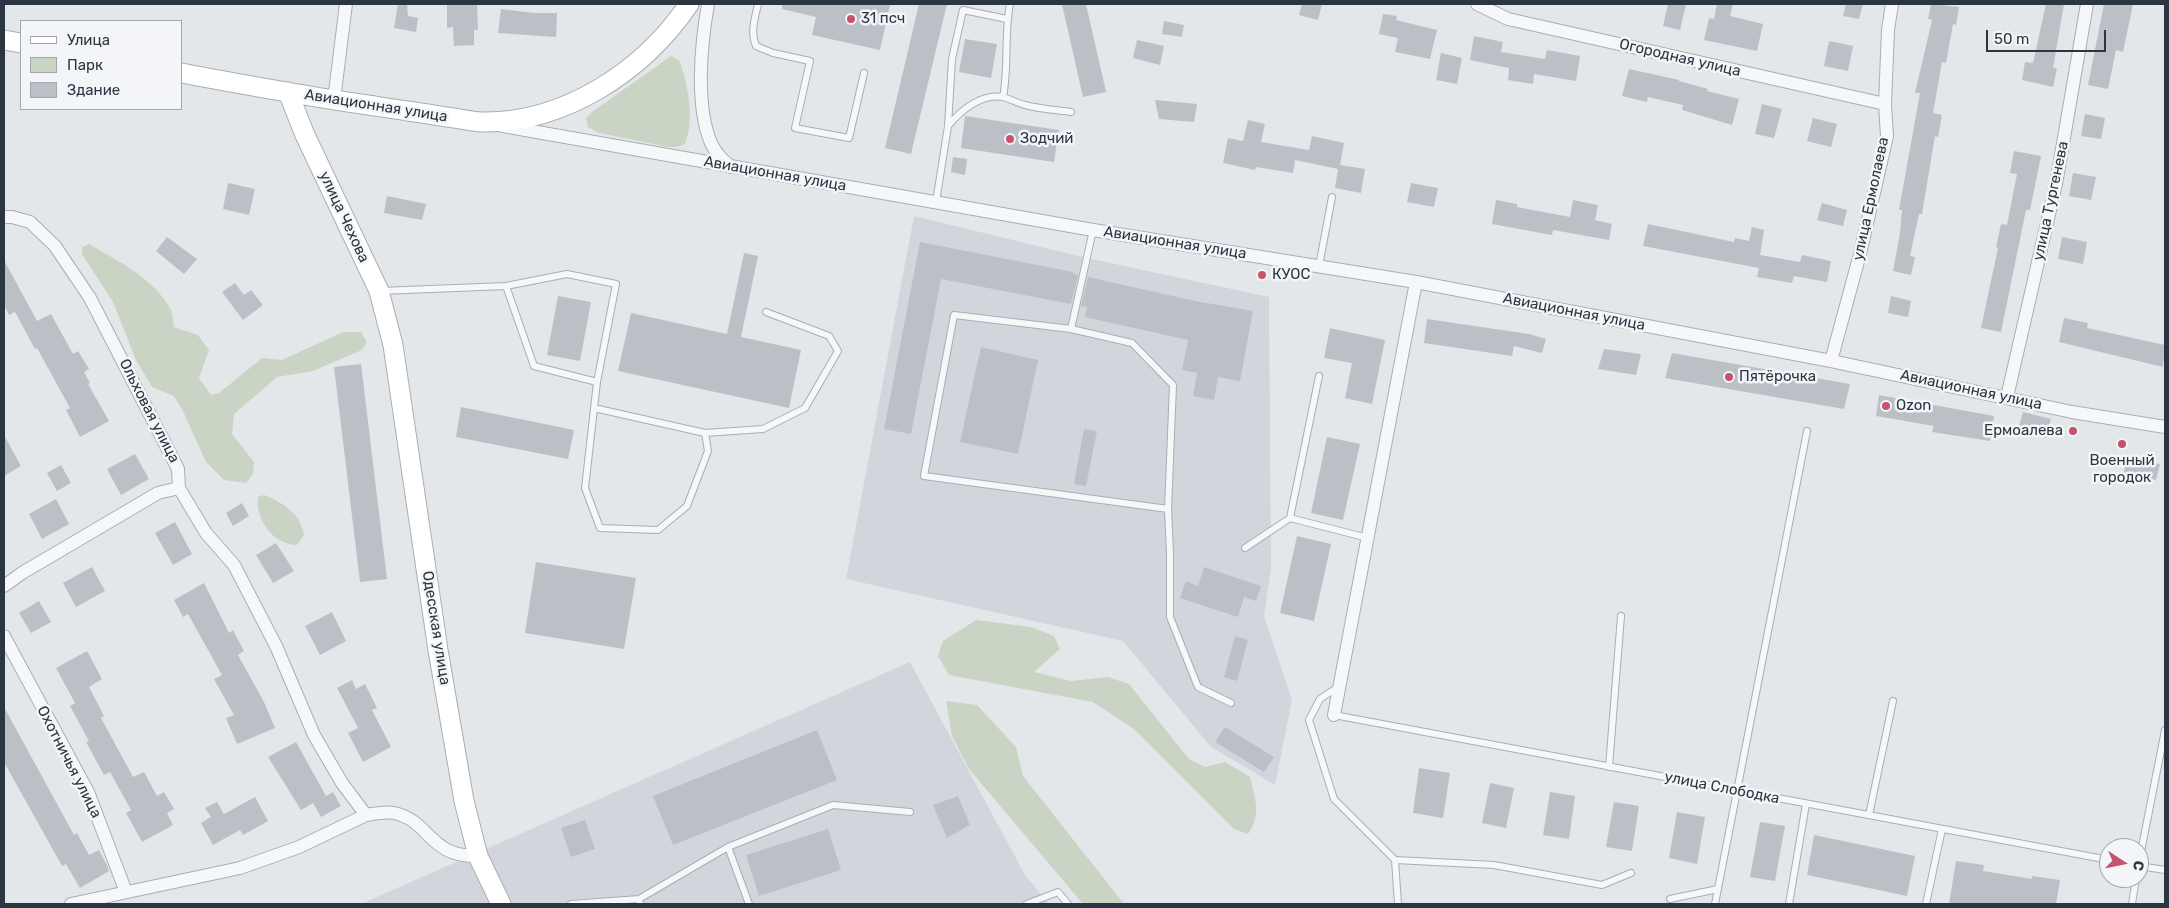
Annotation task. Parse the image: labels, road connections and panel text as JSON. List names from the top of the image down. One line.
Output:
{"streets":{"main road":["Авиационная улица","улица Чехова","Одесская улица"],"street":["Огородная улица","улица Ермолаева","улица Тургенева","Ольховая улица","Охотничья улица"],"lane":["улица Слободка"]},"crossings":[["Огородная улица","улица Ермолаева"],["Авиационная улица","улица Ермолаева"],["Авиационная улица","улица Тургенева"],["Авиационная улица","улица Чехова"],["улица Чехова","Одесская улица"]],"places":["31 псч","Зодчий","КУОС","Пятёрочка","Ozon","Ермоалева","Военный городок"],"legend":["Улица","Парк","Здание"],"scale_bar":"50 m","north":"right"}
